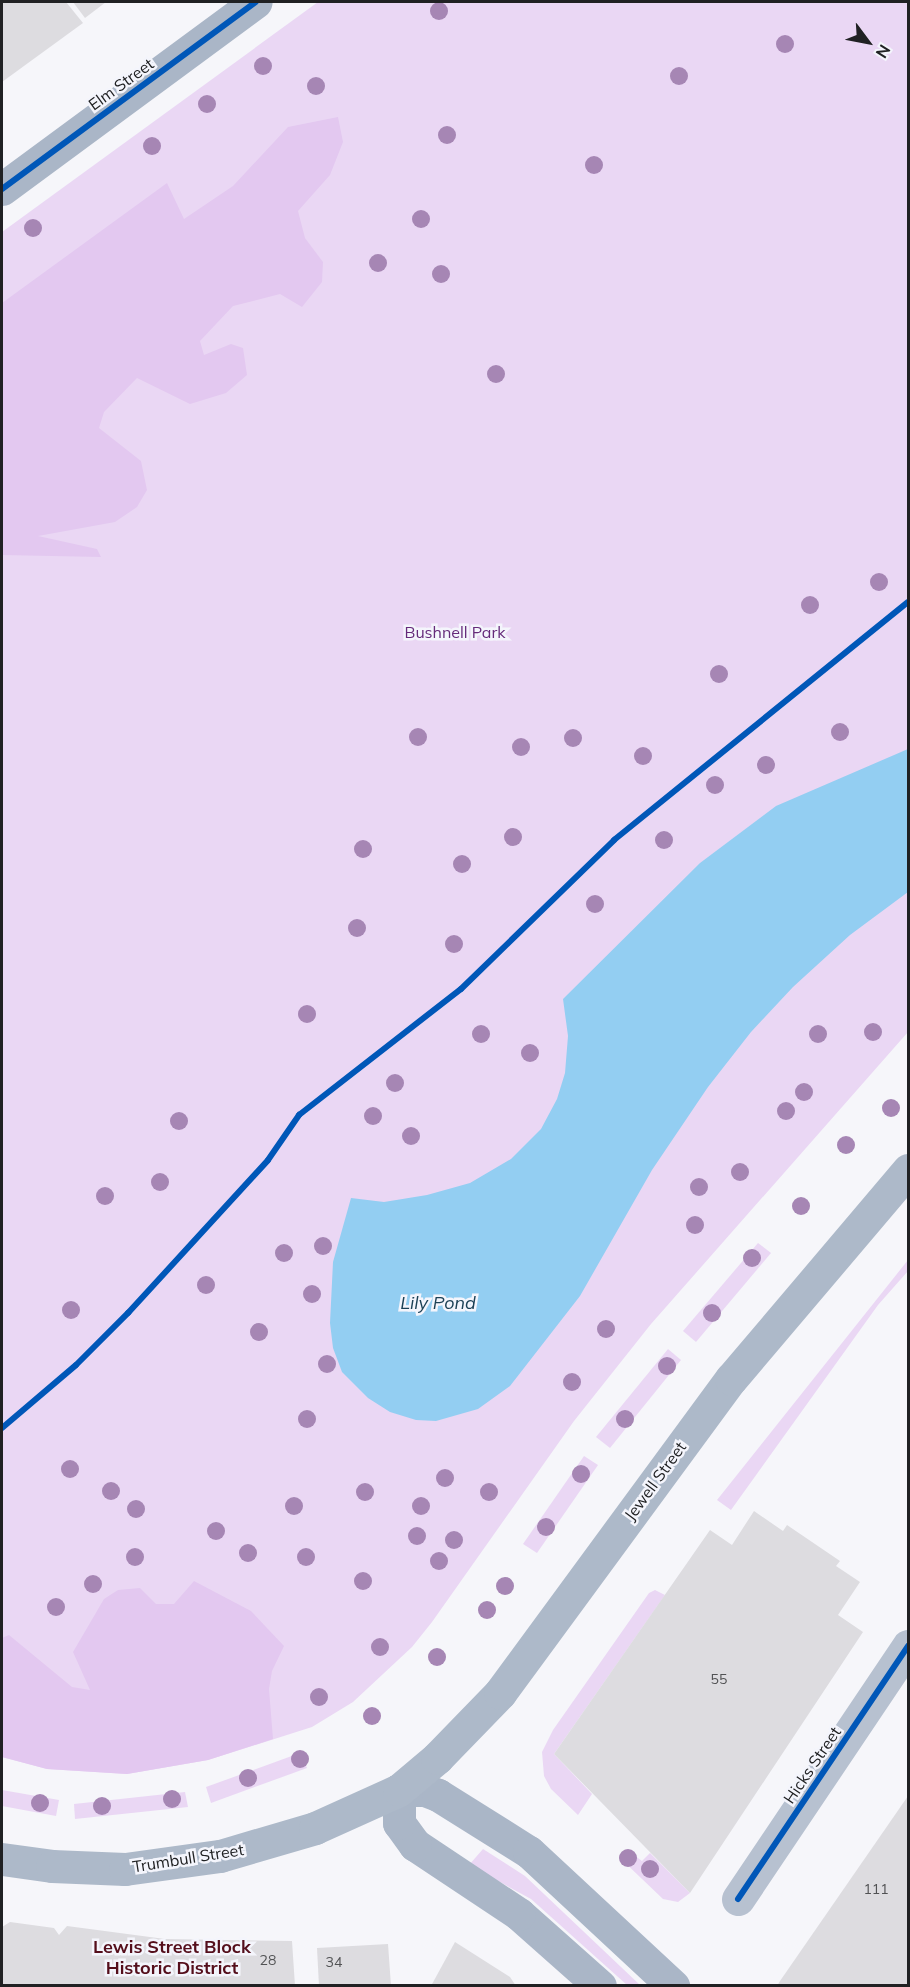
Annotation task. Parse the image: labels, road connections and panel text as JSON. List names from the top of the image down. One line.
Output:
{"streets":{"main road":["Elm Street","Jewell Street","Trumbull Street"],"street":["Hicks Street"]},"crossings":[["Jewell Street","Trumbull Street"]],"districts":["Lewis Street Block Historic District"],"water":["Lily Pond"],"parks":["Bushnell Park"],"house_numbers":["55","111","28","34"],"north":"bottom right"}
